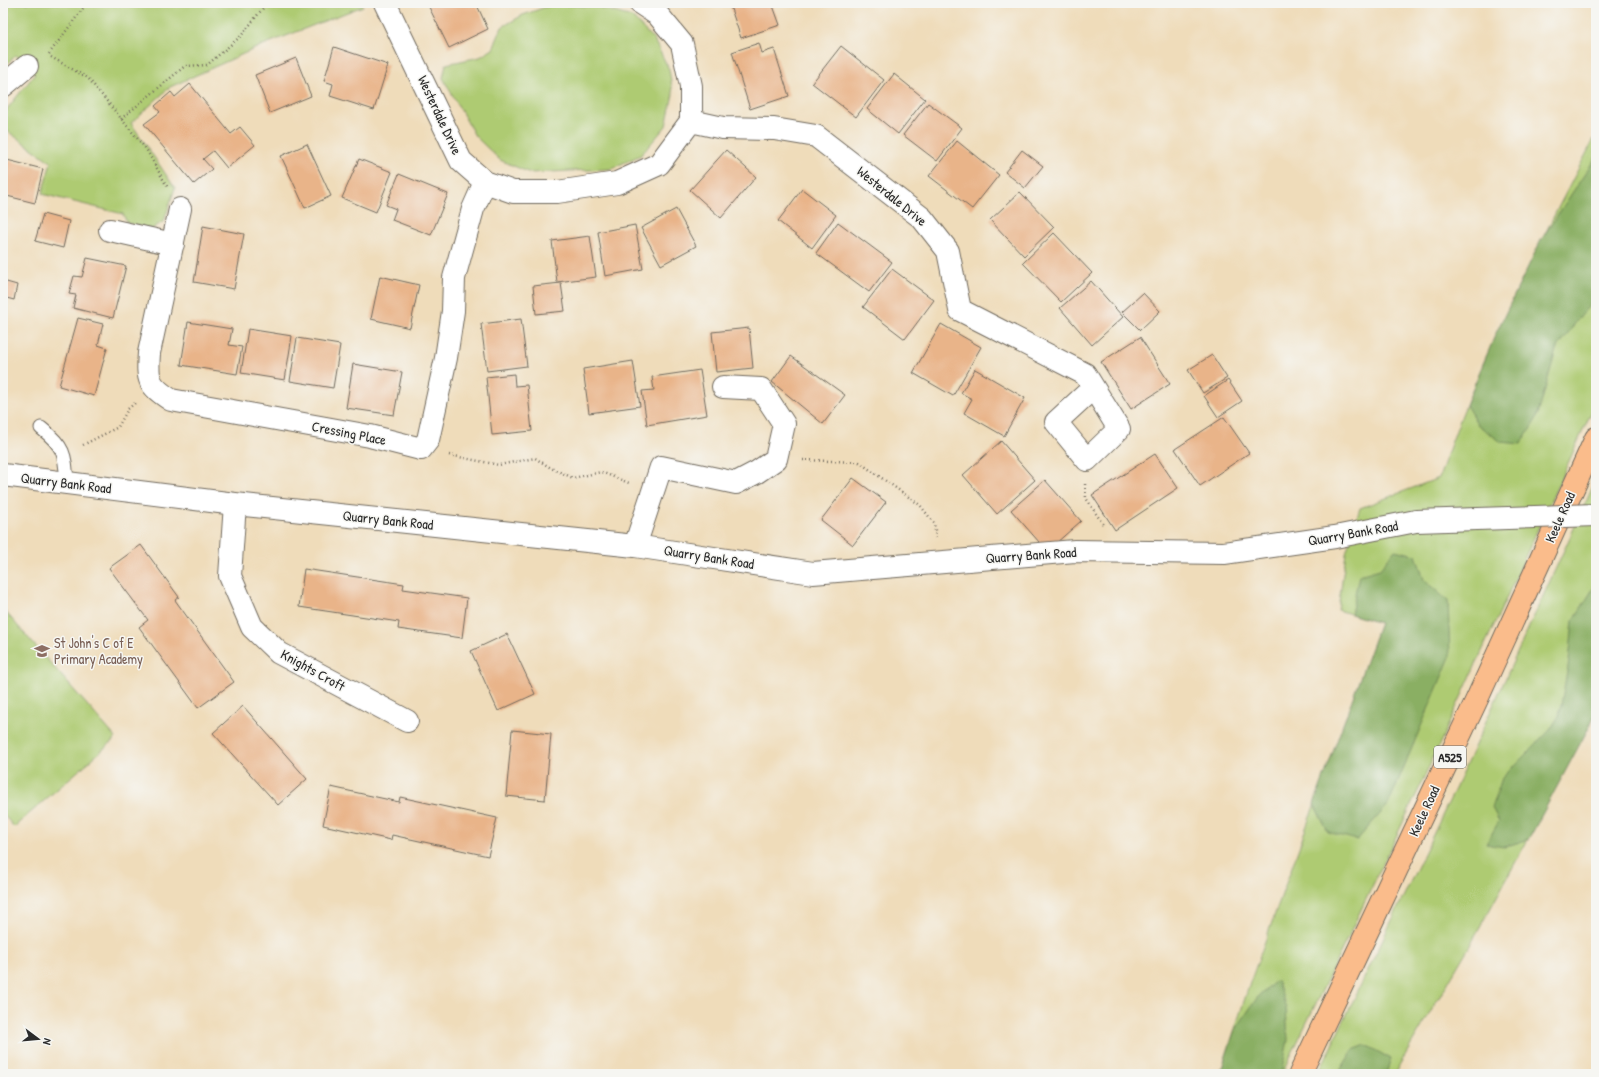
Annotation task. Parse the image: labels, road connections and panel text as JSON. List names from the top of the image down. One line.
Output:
{"streets":{"main road":["Keele Road","A525"],"street":["Westerdale Drive","Cressing Place","Quarry Bank Road","Knights Croft"]},"crossings":[["Quarry Bank Road","Knights Croft"]],"places":{"school or university":["St John's C of E Primary Academy"]},"north":"right"}
